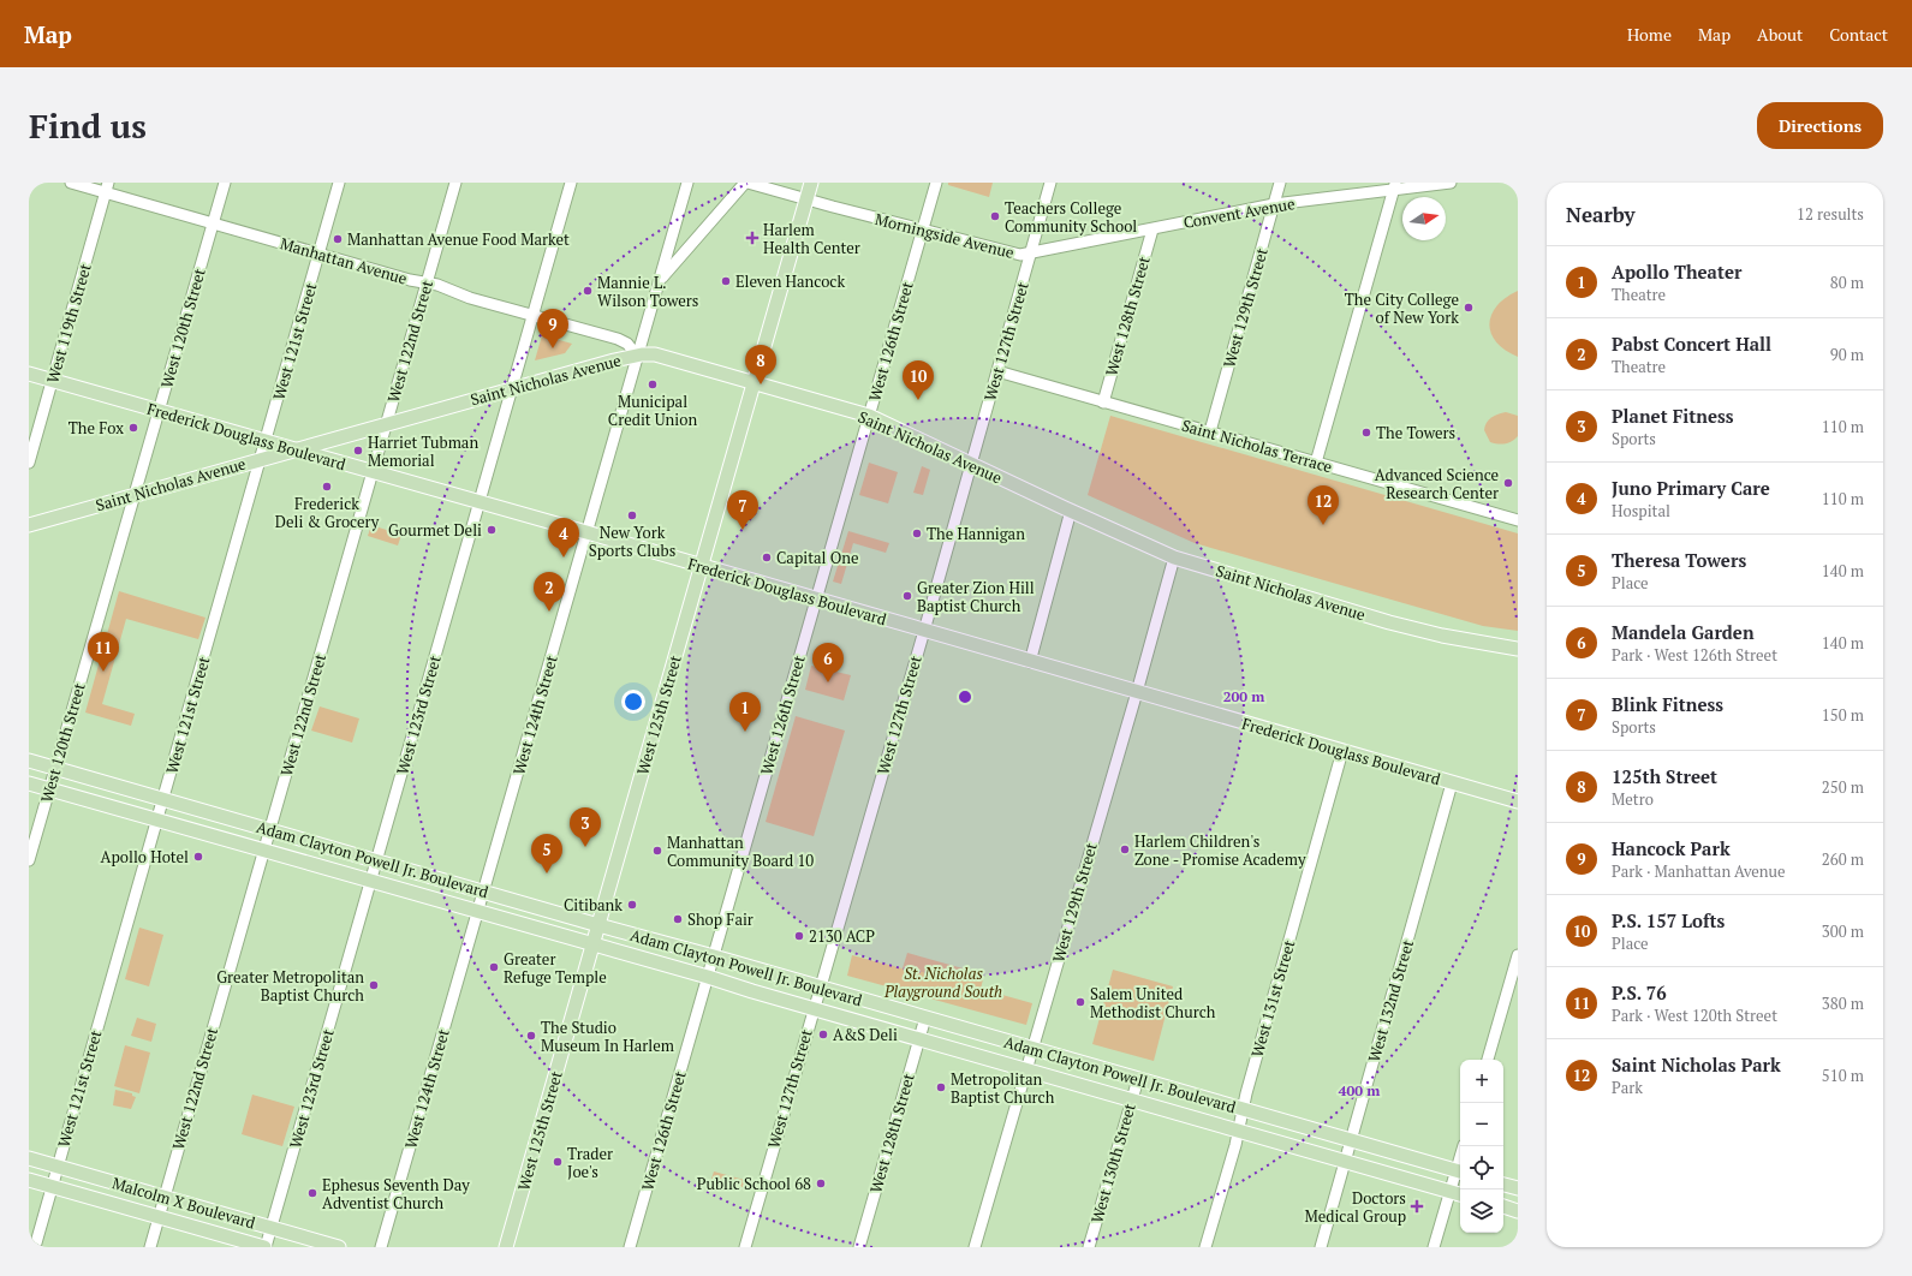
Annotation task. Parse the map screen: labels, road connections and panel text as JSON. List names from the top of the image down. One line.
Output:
{"streets":{"main road":["Saint Nicholas Avenue","Frederick Douglass Boulevard","West 125th Street","Adam Clayton Powell Jr. Boulevard","Malcolm X Boulevard"],"street":["Convent Avenue","Morningside Avenue","Manhattan Avenue","West 129th Street","West 128th Street","West 119th Street","West 120th Street","West 121st Street","West 122nd Street","West 126th Street","West 127th Street","Saint Nicholas Terrace","West 123rd Street","West 124th Street","West 131st Street","West 132nd Street","West 130th Street"]},"crossings":[["Convent Avenue","Morningside Avenue"],["Convent Avenue","West 129th Street"],["Convent Avenue","West 128th Street"],["Convent Avenue","West 127th Street"],["Morningside Avenue","West 126th Street"],["Morningside Avenue","West 127th Street"],["Morningside Avenue","West 125th Street"],["Manhattan Avenue","West 119th Street"],["Manhattan Avenue","West 120th Street"],["Manhattan Avenue","West 121st Street"],["Manhattan Avenue","West 122nd Street"],["Manhattan Avenue","Saint Nicholas Avenue"],["Manhattan Avenue","West 123rd Street"],["Manhattan Avenue","West 124th Street"],["West 129th Street","Saint Nicholas Avenue"],["West 129th Street","Frederick Douglass Boulevard"],["West 129th Street","Saint Nicholas Terrace"],["West 129th Street","Adam Clayton Powell Jr. Boulevard"],["West 128th Street","Saint Nicholas Terrace"],["West 128th Street","Adam Clayton Powell Jr. Boulevard"],["West 119th Street","Frederick Douglass Boulevard"],["West 120th Street","Saint Nicholas Avenue"],["West 120th Street","Frederick Douglass Boulevard"],["West 120th Street","Adam Clayton Powell Jr. Boulevard"],["West 121st Street","Saint Nicholas Avenue"],["West 121st Street","Frederick Douglass Boulevard"],["West 121st Street","Adam Clayton Powell Jr. Boulevard"],["West 121st Street","Malcolm X Boulevard"],["West 122nd Street","Saint Nicholas Avenue"],["West 122nd Street","Frederick Douglass Boulevard"],["West 122nd Street","Adam Clayton Powell Jr. Boulevard"],["West 122nd Street","Malcolm X Boulevard"],["West 126th Street","Saint Nicholas Avenue"],["West 126th Street","Frederick Douglass Boulevard"],["West 126th Street","Adam Clayton Powell Jr. Boulevard"],["West 127th Street","Saint Nicholas Avenue"],["West 127th Street","Frederick Douglass Boulevard"],["West 127th Street","Saint Nicholas Terrace"],["West 127th Street","Adam Clayton Powell Jr. Boulevard"],["Saint Nicholas Avenue","Frederick Douglass Boulevard"],["Saint Nicholas Avenue","West 123rd Street"],["Saint Nicholas Avenue","West 124th Street"],["Saint Nicholas Avenue","West 125th Street"],["Frederick Douglass Boulevard","West 123rd Street"],["Frederick Douglass Boulevard","West 124th Street"],["Frederick Douglass Boulevard","West 125th Street"],["Frederick Douglass Boulevard","West 131st Street"],["Frederick Douglass Boulevard","West 132nd Street"],["West 123rd Street","Adam Clayton Powell Jr. Boulevard"],["West 123rd Street","Malcolm X Boulevard"],["West 124th Street","Adam Clayton Powell Jr. Boulevard"],["West 125th Street","Adam Clayton Powell Jr. Boulevard"],["Adam Clayton Powell Jr. Boulevard","West 131st Street"],["Adam Clayton Powell Jr. Boulevard","West 132nd Street"],["Adam Clayton Powell Jr. Boulevard","West 130th Street"]],"parks":["St. Nicholas Playground South"],"places":{"other":["Teachers College Community School","Manhattan Avenue Food Market","Eleven Hancock","Mannie L. Wilson Towers","The City College of New York","Municipal Credit Union","The Fox","The Towers","Harriet Tubman Memorial","Advanced Science Research Center","Frederick Deli & Grocery","New York Sports Clubs","Gourmet Deli","The Hannigan","Capital One","Greater Zion Hill Baptist Church","Harlem Children's Zone - Promise Academy","Manhattan Community Board 10","Apollo Hotel","Citibank","Shop Fair","2130 ACP","Greater Refuge Temple","Greater Metropolitan Baptist Church","Salem United Methodist Church","A&S Deli","The Studio Museum In Harlem","Metropolitan Baptist Church","Trader Joe's","Public School 68","Ephesus Seventh Day Adventist Church"],"health":["Harlem Health Center","Doctors Medical Group"]},"north":"right","page":{"header":"Map","nav":["Home","Map","About","Contact"],"buttons":"Directions","title":"Find us","heading":["Nearby","12 results"],"list":[{"mark":"1","name":"Apollo Theater","note":"Theatre","value":"80 m"},{"mark":"2","name":"Pabst Concert Hall","note":"Theatre","value":"90 m"},{"mark":"3","name":"Planet Fitness","note":"Sports","value":"110 m"},{"mark":"4","name":"Juno Primary Care","note":"Hospital","value":"110 m"},{"mark":"5","name":"Theresa Towers","note":"Place","value":"140 m"},{"mark":"6","name":"Mandela Garden","note":"Park · West 126th Street","value":"140 m"},{"mark":"7","name":"Blink Fitness","note":"Sports","value":"150 m"},{"mark":"8","name":"125th Street","note":"Metro","value":"250 m"},{"mark":"9","name":"Hancock Park","note":"Park · Manhattan Avenue","value":"260 m"},{"mark":"10","name":"P.S. 157 Lofts","note":"Place","value":"300 m"},{"mark":"11","name":"P.S. 76","note":"Park · West 120th Street","value":"380 m"},{"mark":"12","name":"Saint Nicholas Park","note":"Park","value":"510 m"}],"pins":["9","8","10","12","7","4","2","11","6","1","3","5"],"map_buttons":["+","−"]},"rings":["200 m","400 m"]}
